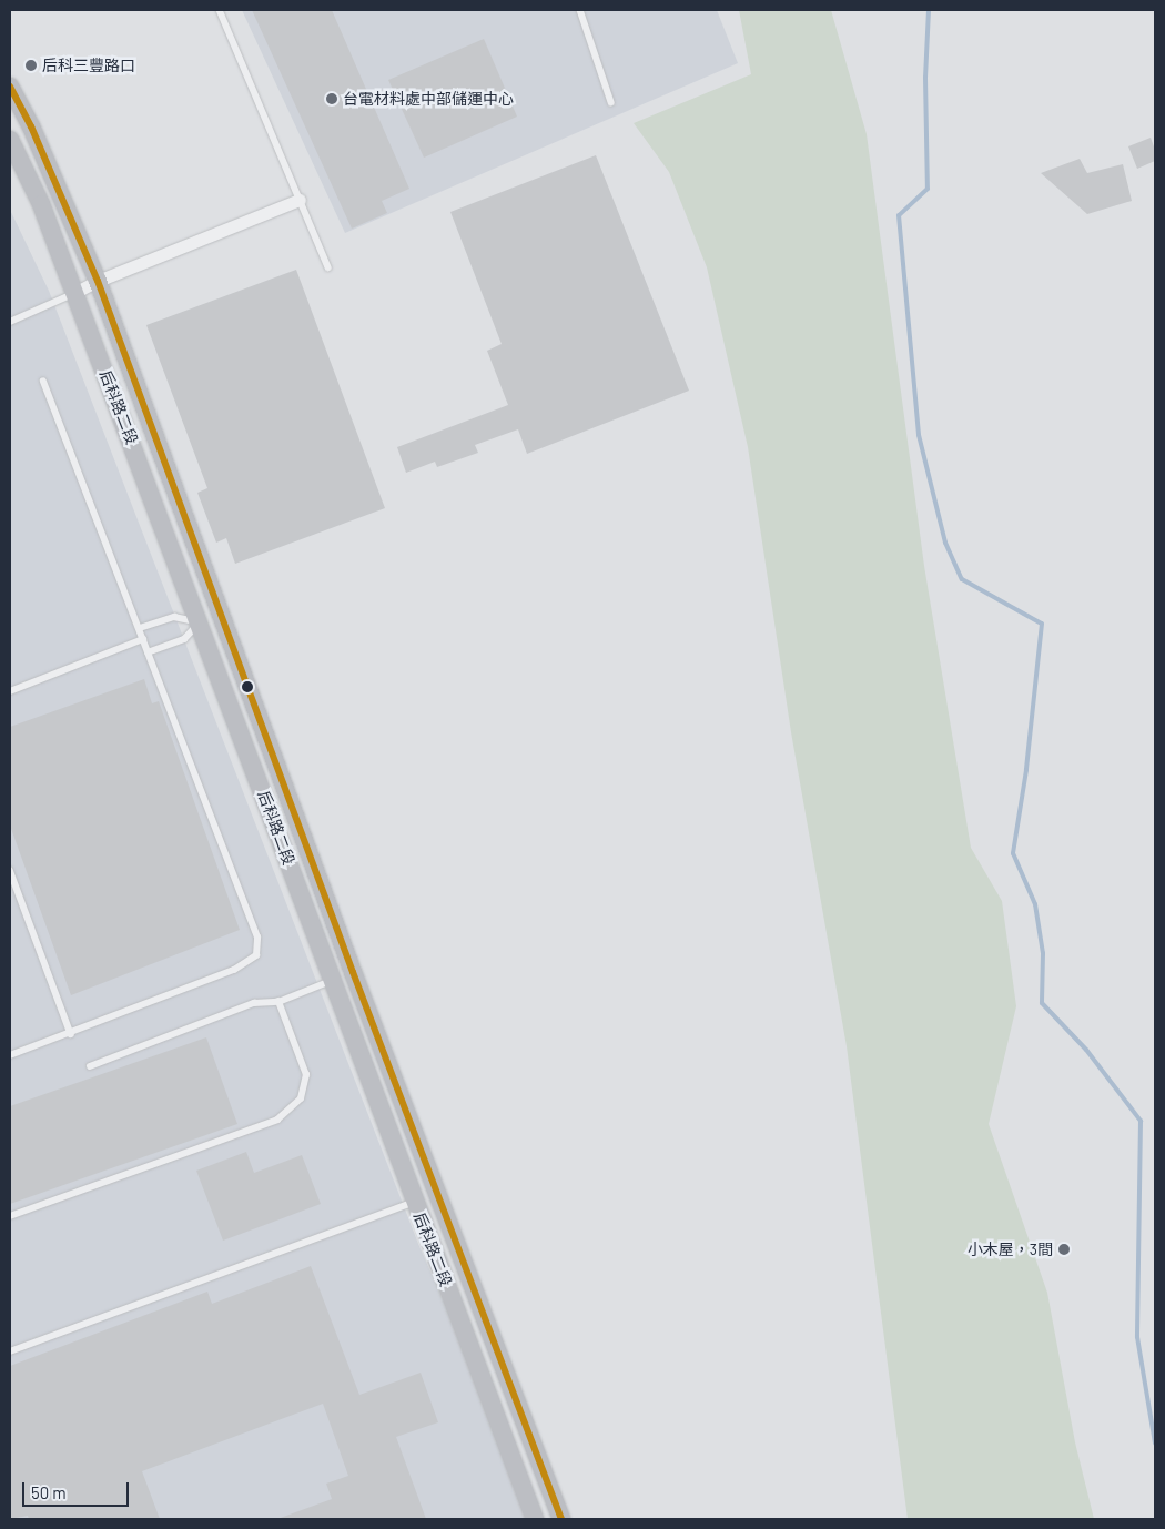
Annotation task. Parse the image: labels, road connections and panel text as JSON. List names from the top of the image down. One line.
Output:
{"streets":{"street":["后科路二段"]},"places":["后科三豐路口","台電材料處中部儲運中心","小木屋，3間"],"scale_bar":"50 m"}
